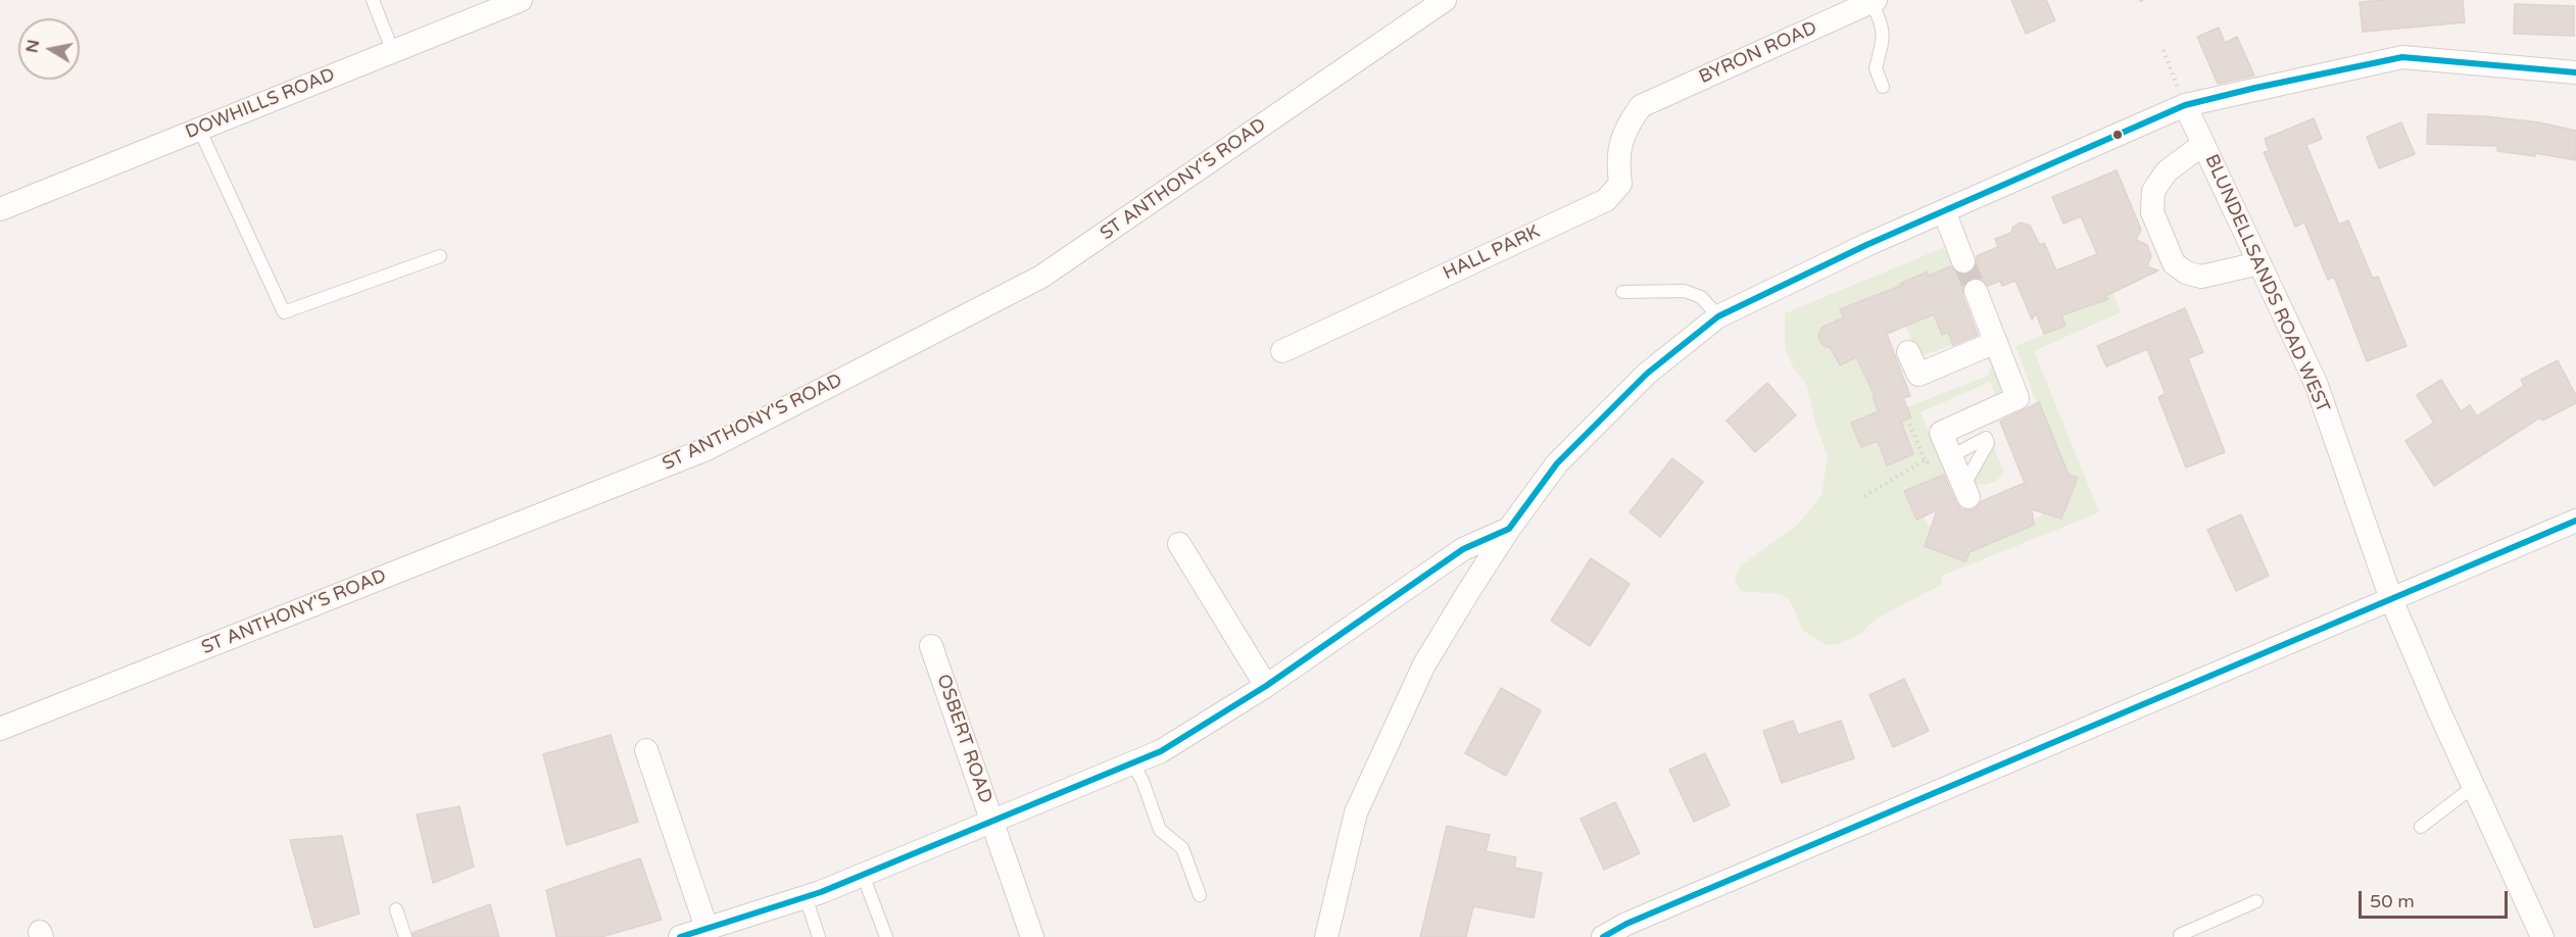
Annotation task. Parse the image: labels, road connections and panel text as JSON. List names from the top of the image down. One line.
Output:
{"streets":{"street":["BYRON ROAD","DOWHILLS ROAD","ST ANTHONY'S ROAD","HALL PARK","BLUNDELLSANDS ROAD WEST","OSBERT ROAD"]},"crossings":[["BYRON ROAD","HALL PARK"]],"scale_bar":"50 m","north":"left"}
